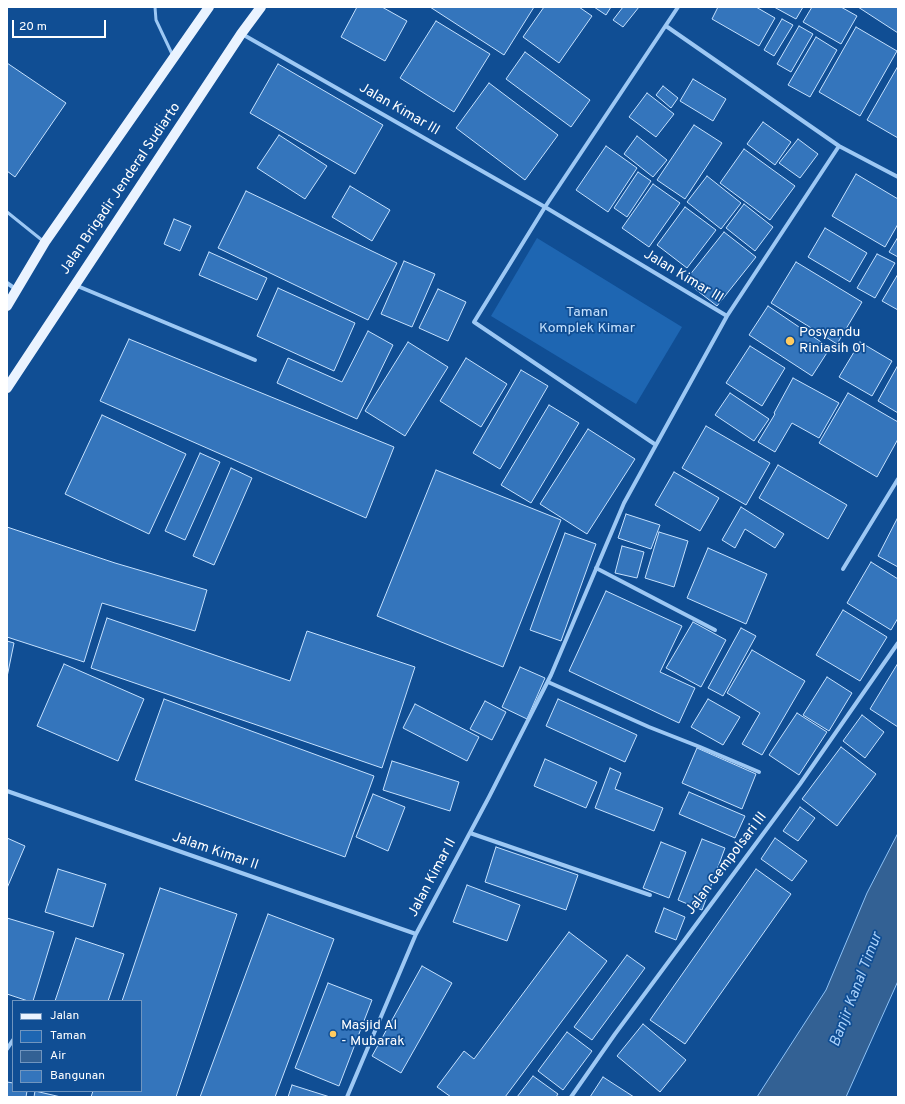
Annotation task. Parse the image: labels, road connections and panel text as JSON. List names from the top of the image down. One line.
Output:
{"streets":{"main road":["Jalan Brigadir Jenderal Sudiarto"],"street":["Jalan Kimar III","Jalam Kimar II","Jalan Gempolsari III","Jalan Kimar II"]},"crossings":[["Jalan Kimar III","Jalan Brigadir Jenderal Sudiarto"],["Jalan Kimar III","Jalan Kimar II"],["Jalam Kimar II","Jalan Kimar II"]],"water":["Banjir Kanal Timur"],"parks":["Taman Komplek Kimar"],"places":["Posyandu Riniasih 01","Masjid Al - Mubarak"],"legend":["Jalan","Taman","Air","Bangunan"],"scale_bar":"20 m"}
